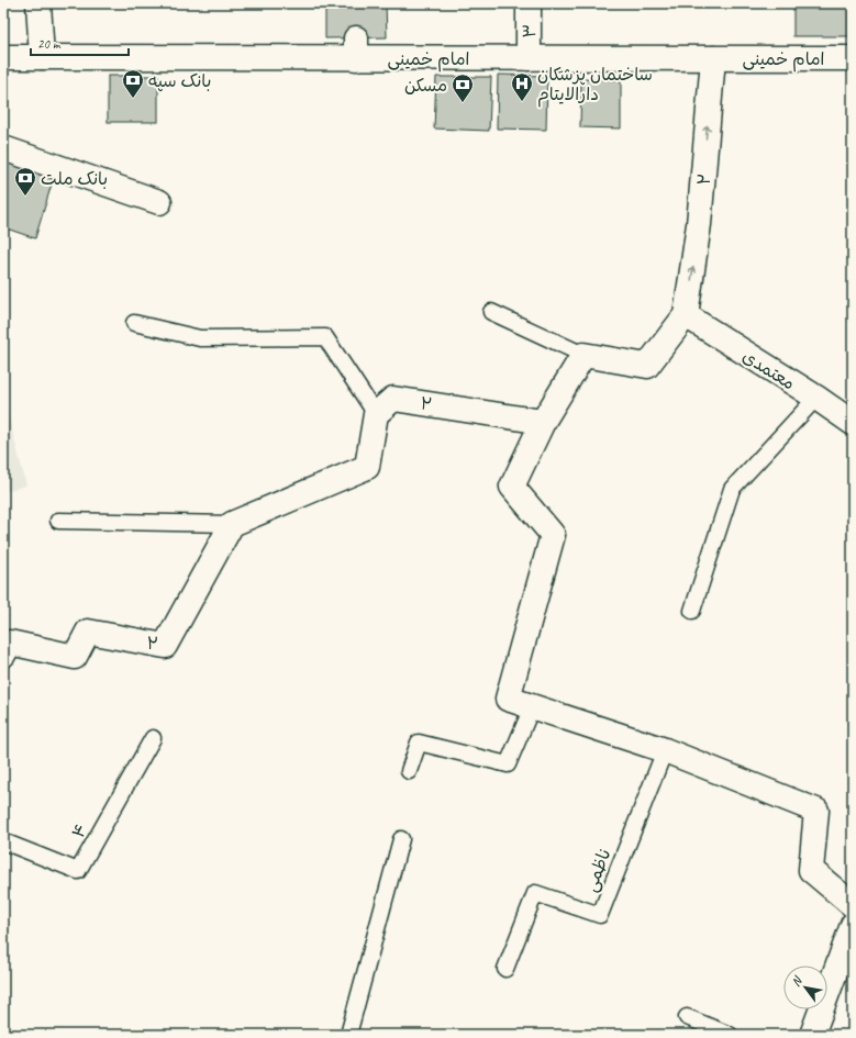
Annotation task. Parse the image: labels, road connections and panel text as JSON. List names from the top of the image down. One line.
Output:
{"streets":{"street":["۳","امام خمینی","۲","معتمدی"],"lane":["۴","ناظمی"]},"crossings":[["۳","امام خمینی"],["امام خمینی","۲"],["۲","معتمدی"]],"places":{"bank":["بانک سپه","مسکن","بانک ملت"],"hospital":["ساختمان پزشکان دارالایتام"]},"scale_bar":"20 m","north":"top left"}
